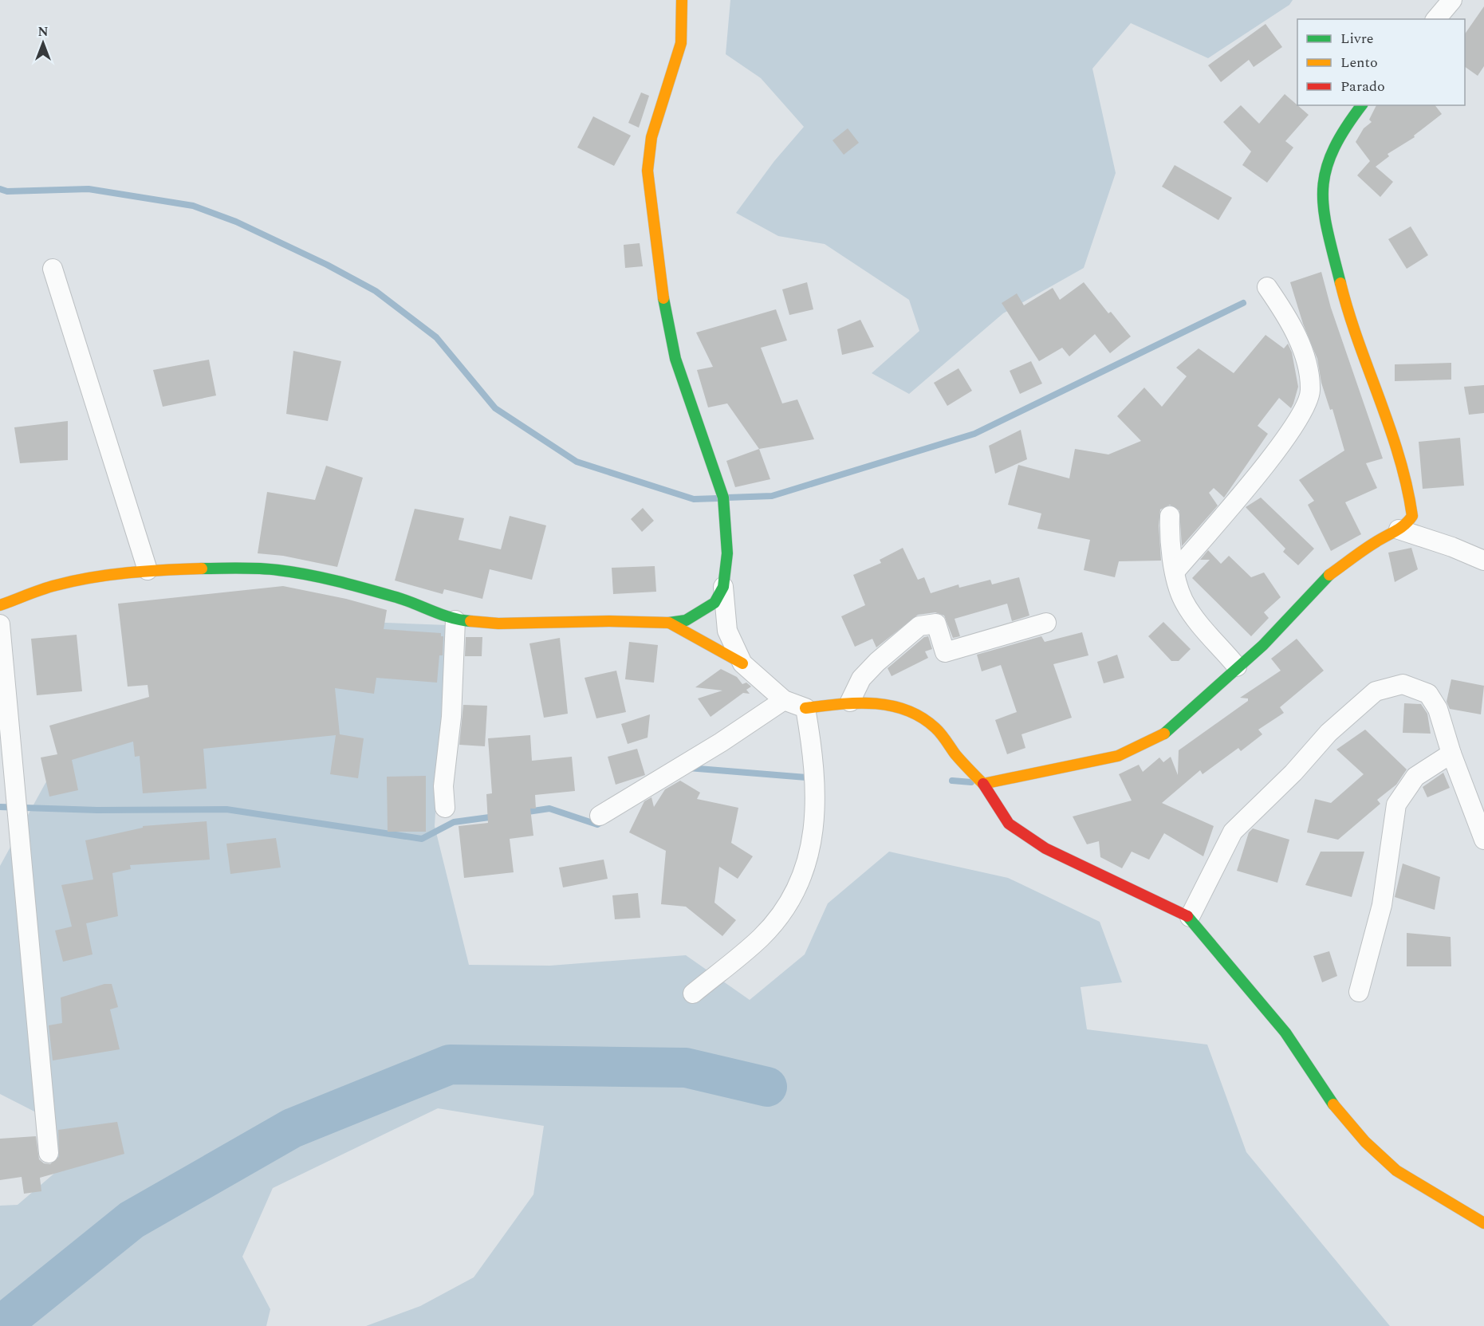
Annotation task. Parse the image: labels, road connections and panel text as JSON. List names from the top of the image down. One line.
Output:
{"legend":["Livre","Lento","Parado"],"north":"top"}
